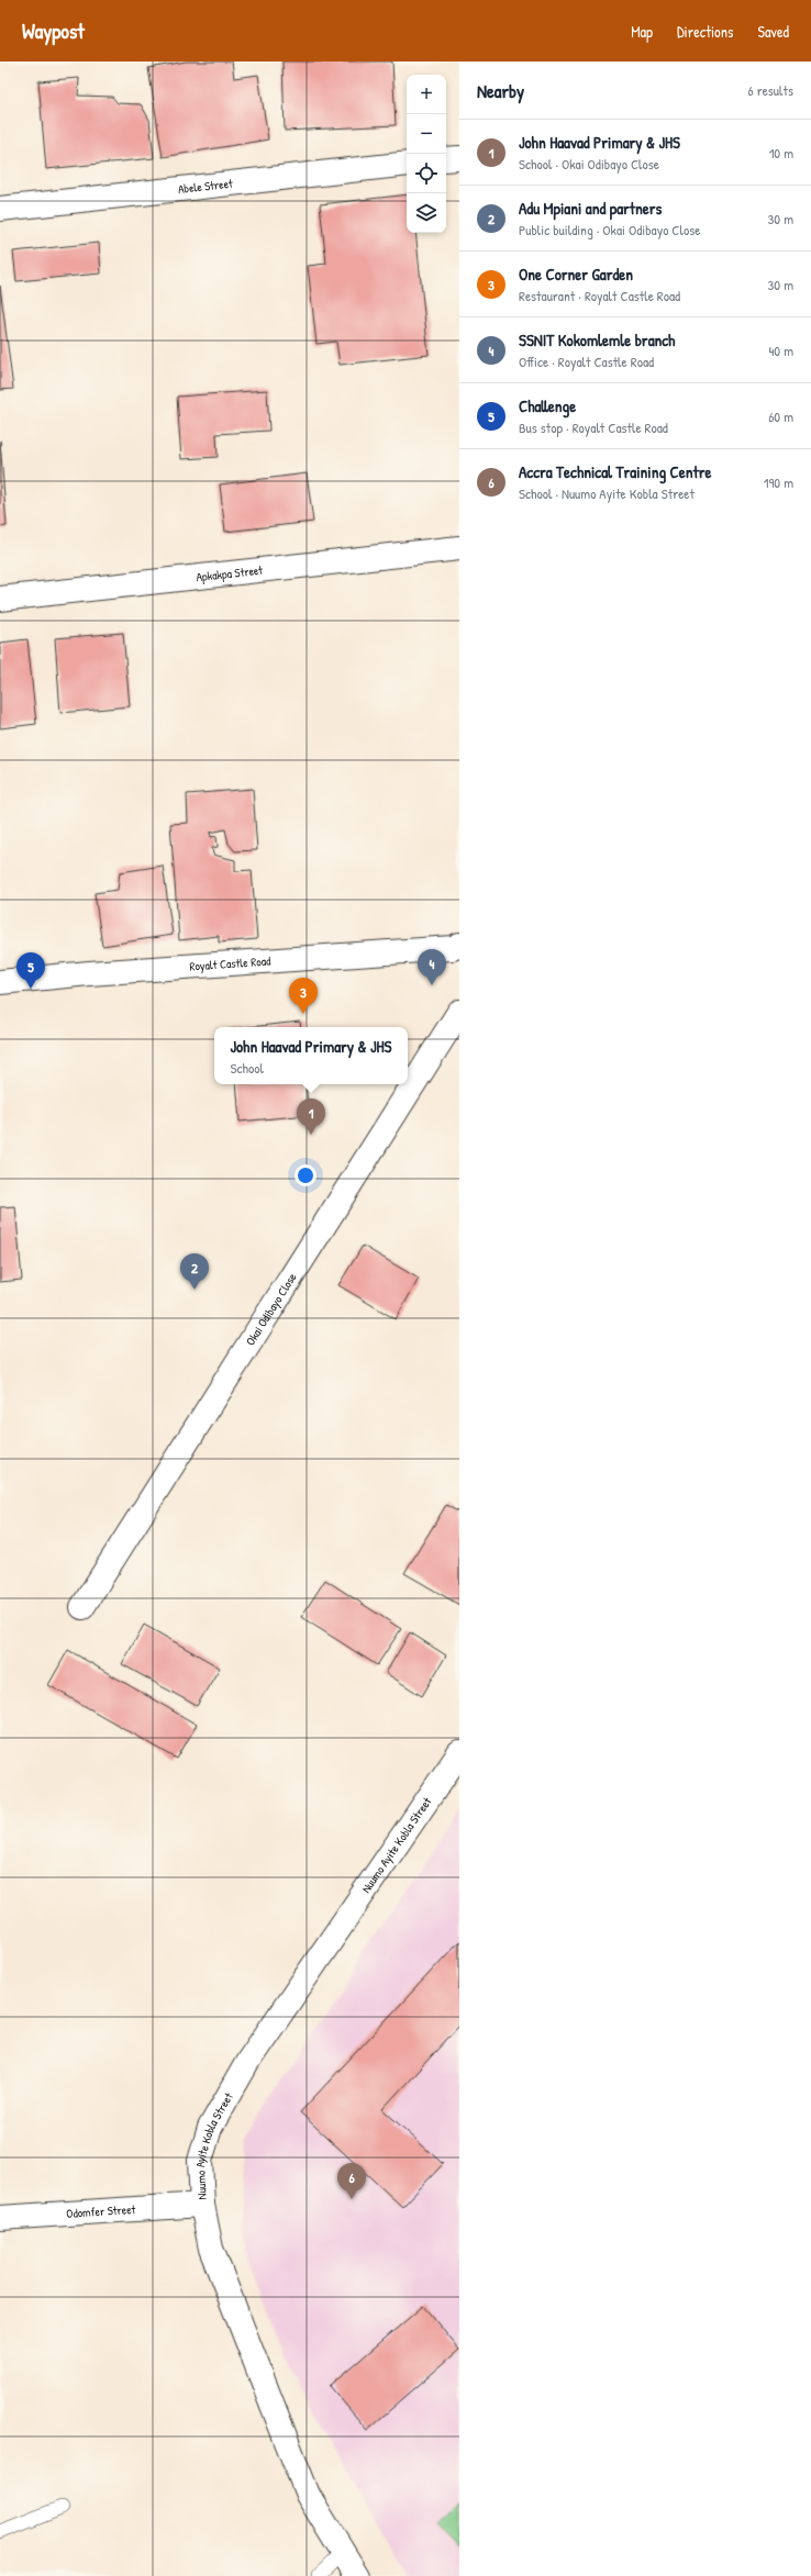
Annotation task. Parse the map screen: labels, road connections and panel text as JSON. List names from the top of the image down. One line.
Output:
{"streets":{"street":["Abele Street","Apkakpa Street","Royalt Castle Road","Okai Odibayo Close","Nuumo Ayite Kobla Street","Odomfer Street"]},"crossings":[["Nuumo Ayite Kobla Street","Odomfer Street"]],"page":{"header":"Waypost","nav":["Map","Directions","Saved"],"heading":["Nearby","6 results"],"map_buttons":["+","−"],"list":[{"mark":"1","name":"John Haavad Primary & JHS","note":"School · Okai Odibayo Close","value":"10 m"},{"mark":"2","name":"Adu Mpiani and partners","note":"Public building · Okai Odibayo Close","value":"30 m"},{"mark":"3","name":"One Corner Garden","note":"Restaurant · Royalt Castle Road","value":"30 m"},{"mark":"4","name":"SSNIT Kokomlemle branch","note":"Office · Royalt Castle Road","value":"40 m"},{"mark":"5","name":"Challenge","note":"Bus stop · Royalt Castle Road","value":"60 m"},{"mark":"6","name":"Accra Technical Training Centre","note":"School · Nuumo Ayite Kobla Street","value":"190 m"}],"pins":["4","5","3","1","2","6"],"popup":["John Haavad Primary & JHS","School"]}}
